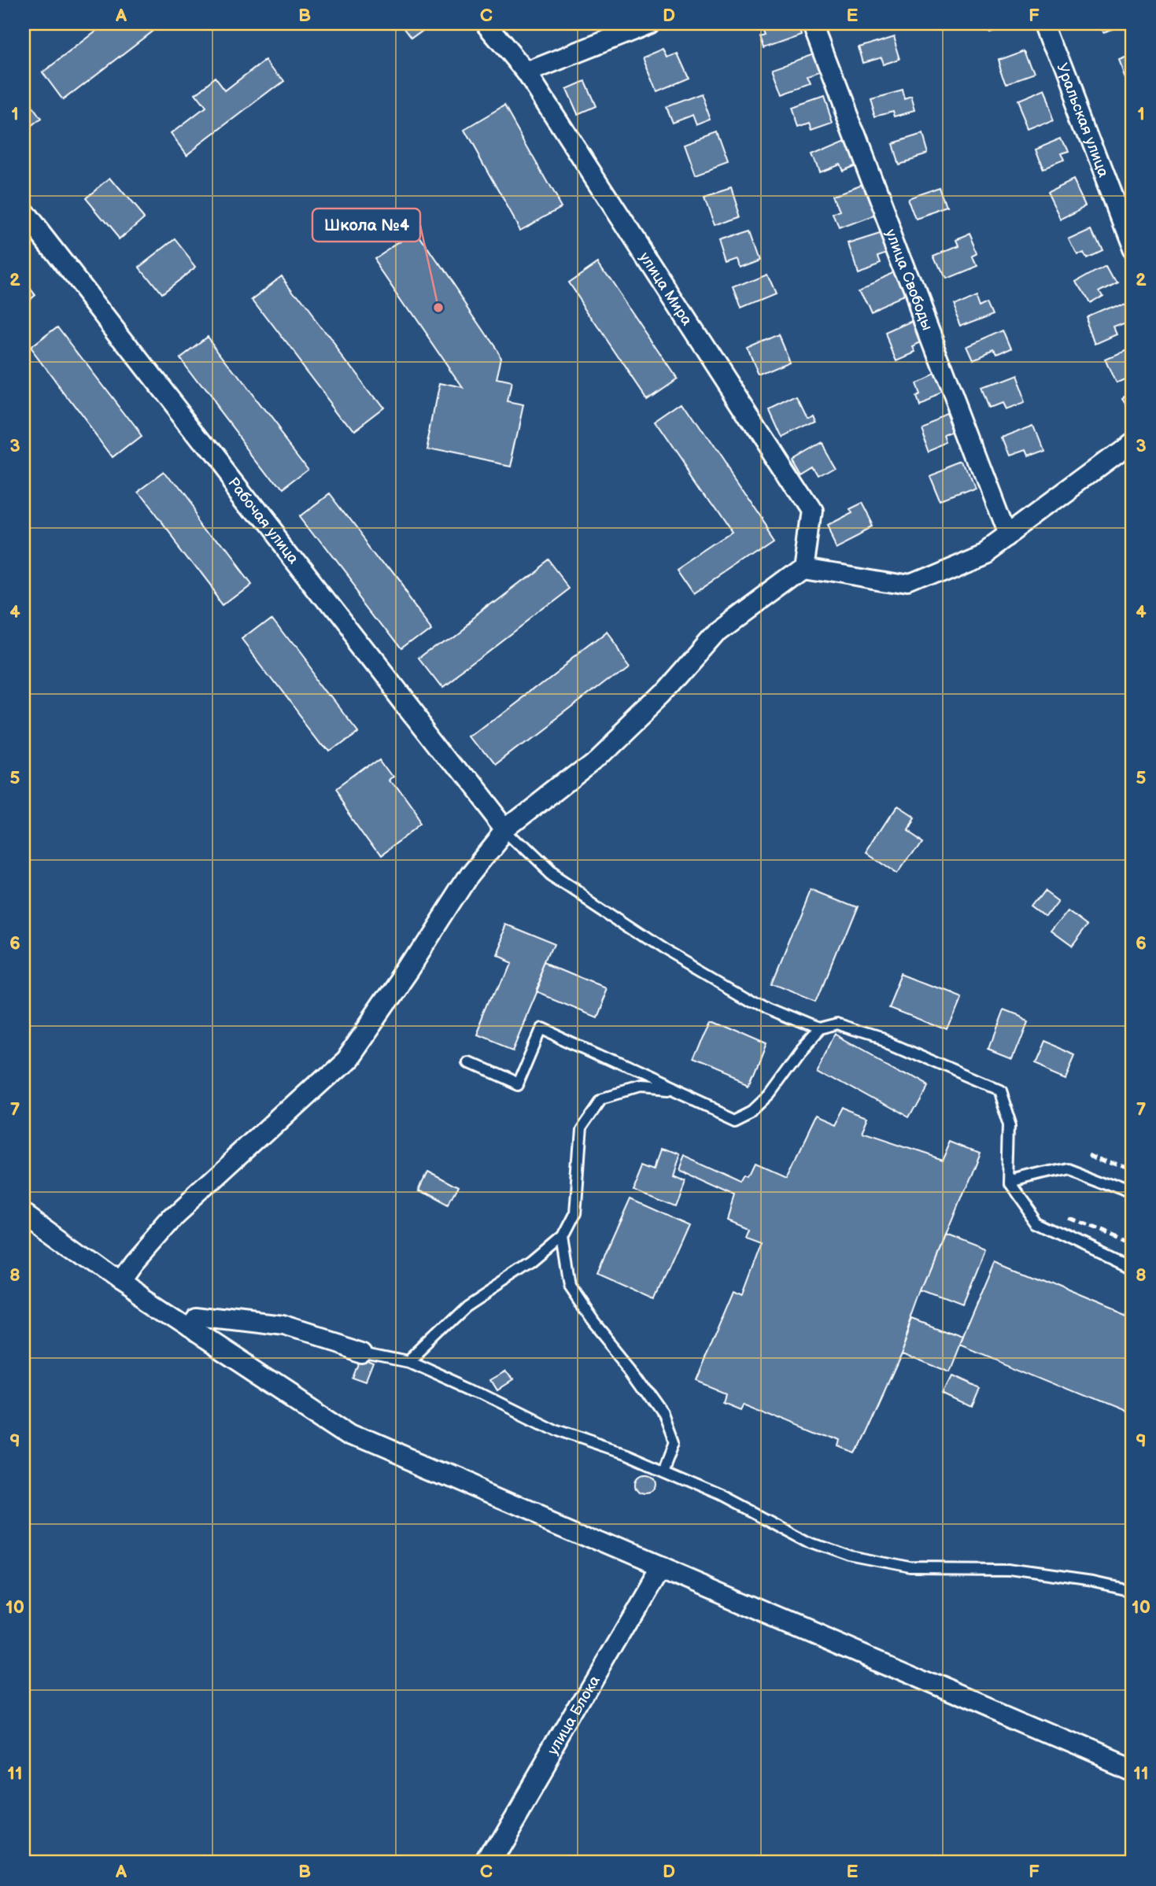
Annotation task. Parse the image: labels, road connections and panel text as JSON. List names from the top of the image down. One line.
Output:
{"streets":{"street":["Уральская улица","улица Свободы","улица Мира","Рабочая улица","улица Блока"]},"places":["Школа №4"],"grid":{"columns":["A","B","C","D","E","F"],"rows":["1","2","3","4","5","6","7","8","9","10","11"]}}
